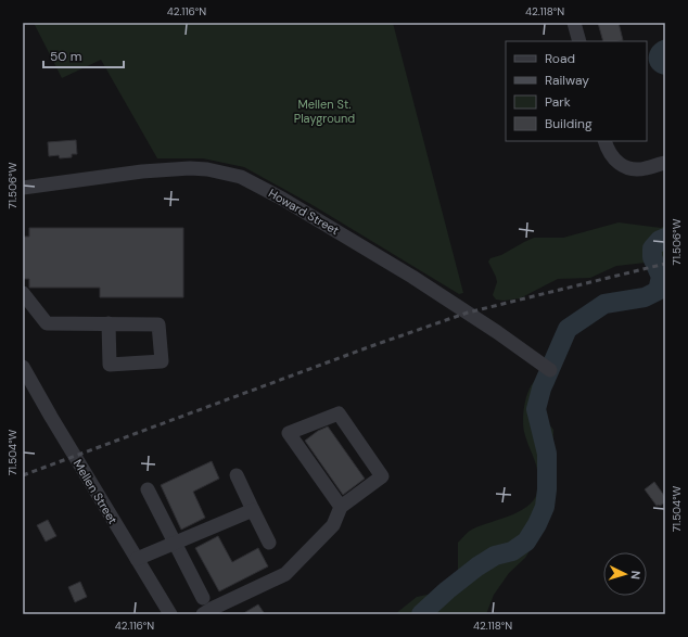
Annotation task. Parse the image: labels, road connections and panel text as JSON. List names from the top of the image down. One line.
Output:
{"streets":{"street":["Howard Street","Mellen Street"]},"parks":["Mellen St. Playground"],"legend":["Road","Railway","Park","Building"],"scale_bar":"50 m","north":"right","coordinates":["42.116°N","42.118°N","71.506°W","71.504°W"]}
